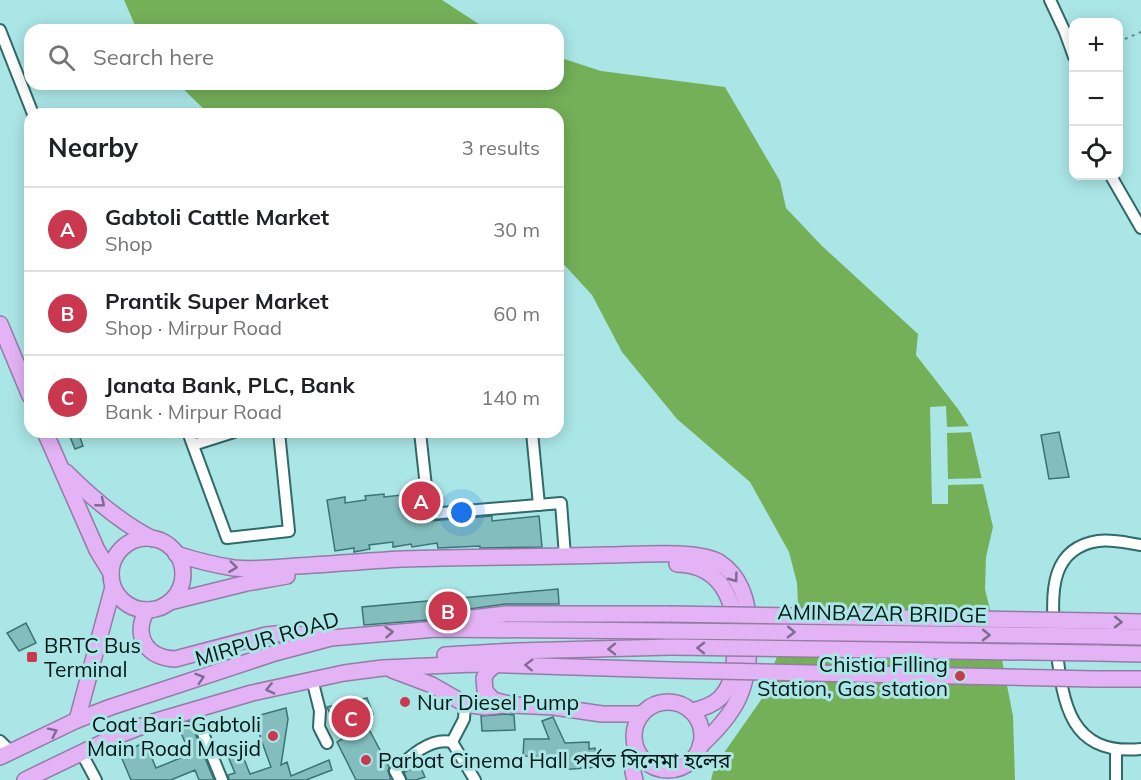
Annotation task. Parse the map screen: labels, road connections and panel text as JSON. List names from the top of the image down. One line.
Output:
{"streets":{"highway":["AMINBAZAR BRIDGE","MIRPUR ROAD"]},"crossings":[["AMINBAZAR BRIDGE","MIRPUR ROAD"]],"places":{"transit":["BRTC Bus Terminal"],"other":["Chistia Filling Station, Gas station","Nur Diesel Pump","Coat Bari-Gabtoli Main Road Masjid","Parbat Cinema Hall পর্বত সিনেমা হলের"]},"page":{"map_buttons":["+","−"],"search":"Search here","heading":["Nearby","3 results"],"list":[{"mark":"A","name":"Gabtoli Cattle Market","note":"Shop","value":"30 m"},{"mark":"B","name":"Prantik Super Market","note":"Shop · Mirpur Road","value":"60 m"},{"mark":"C","name":"Janata Bank, PLC, Bank","note":"Bank · Mirpur Road","value":"140 m"}],"pins":["A","B","C"]}}
